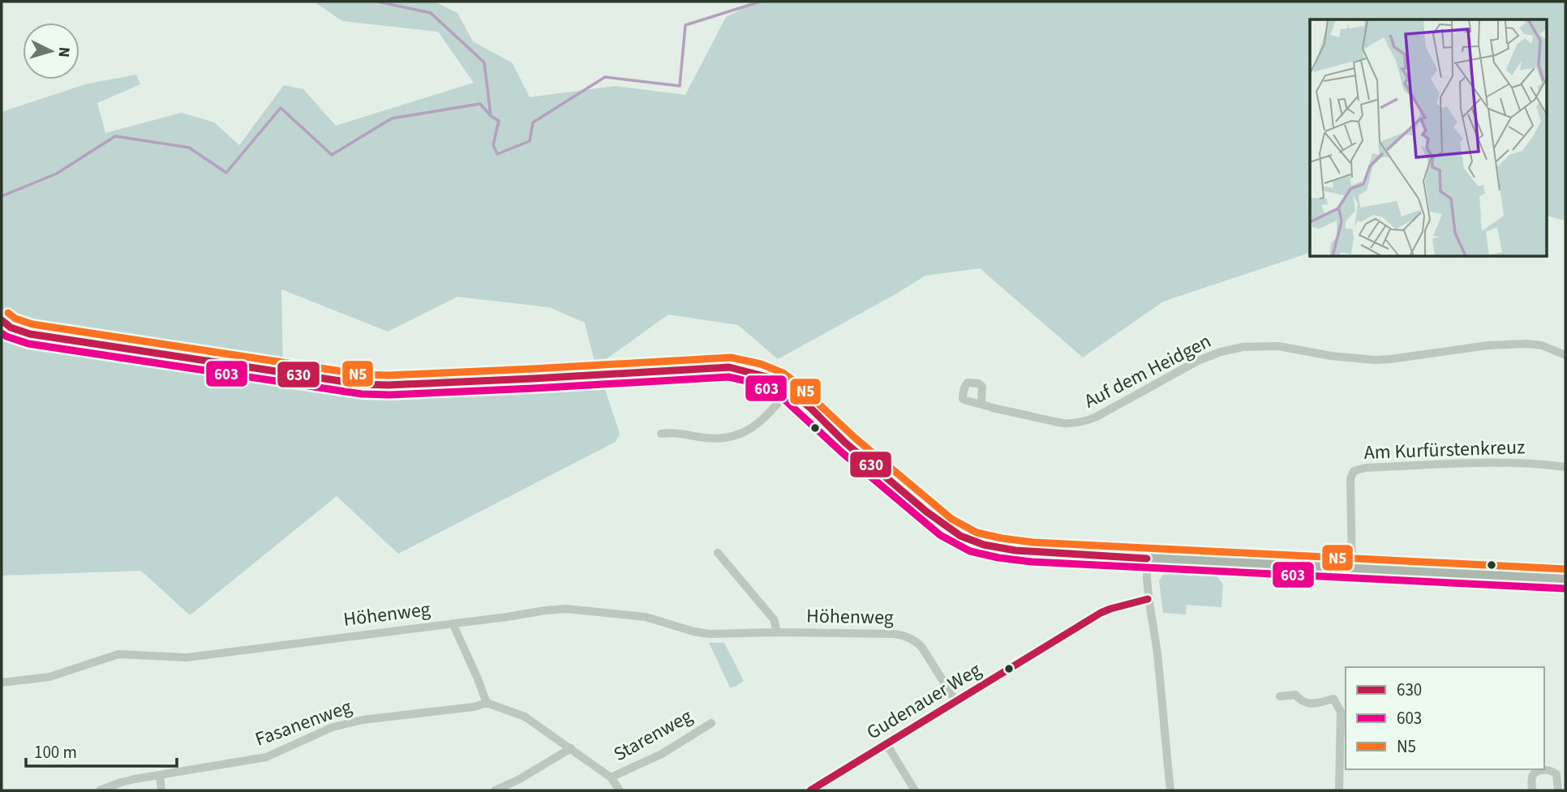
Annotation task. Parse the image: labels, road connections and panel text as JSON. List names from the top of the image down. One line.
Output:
{"streets":{"street":["Auf dem Heidgen","Am Kurfürstenkreuz","Höhenweg","Gudenauer Weg","Fasanenweg","Starenweg"]},"crossings":[["Höhenweg","Gudenauer Weg"]],"lines":["transit line N5","transit line 630","transit line 603"],"legend":["630","603","N5"],"scale_bar":"100 m","north":"right"}
